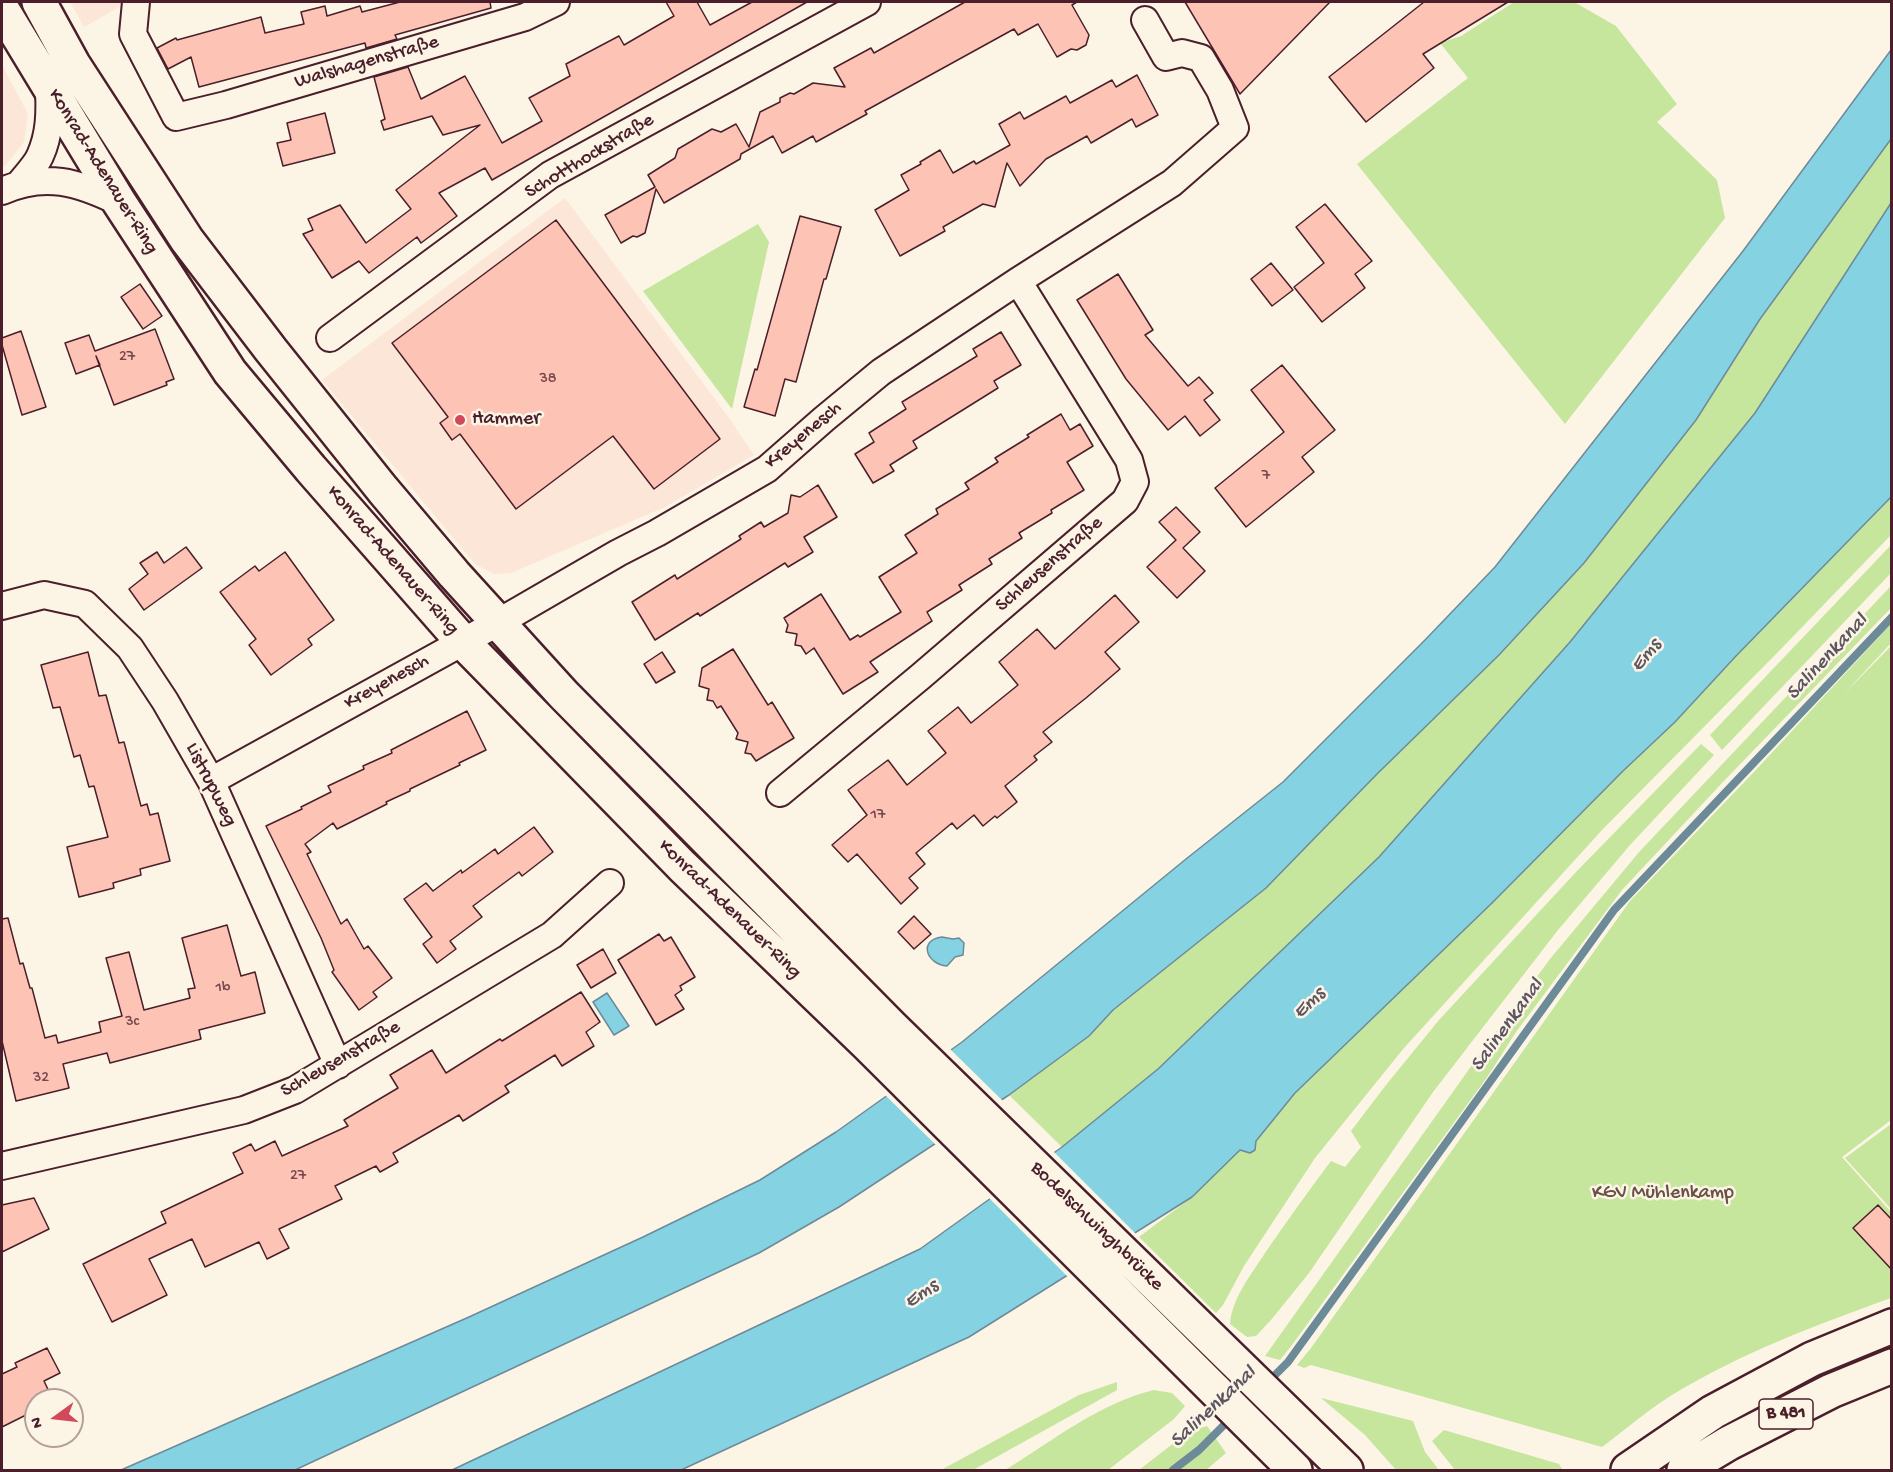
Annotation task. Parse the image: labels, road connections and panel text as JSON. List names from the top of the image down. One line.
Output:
{"streets":{"main road":["Konrad-Adenauer-Ring","Bodelschwinghbrücke","B 481"],"street":["Walshagenstraße","Schotthockstraße","Kreyenesch","Schleusenstraße","Listrupweg"]},"crossings":[["Konrad-Adenauer-Ring","Kreyenesch"],["Konrad-Adenauer-Ring","Bodelschwinghbrücke"],["Kreyenesch","Schleusenstraße"],["Kreyenesch","Listrupweg"],["Schleusenstraße","Listrupweg"]],"water":["Ems","Salinenkanal"],"parks":["KGV Mühlenkamp"],"places":["Hammer"],"house_numbers":["27","38","7","17","1b","3c","32","27"],"north":"left"}
